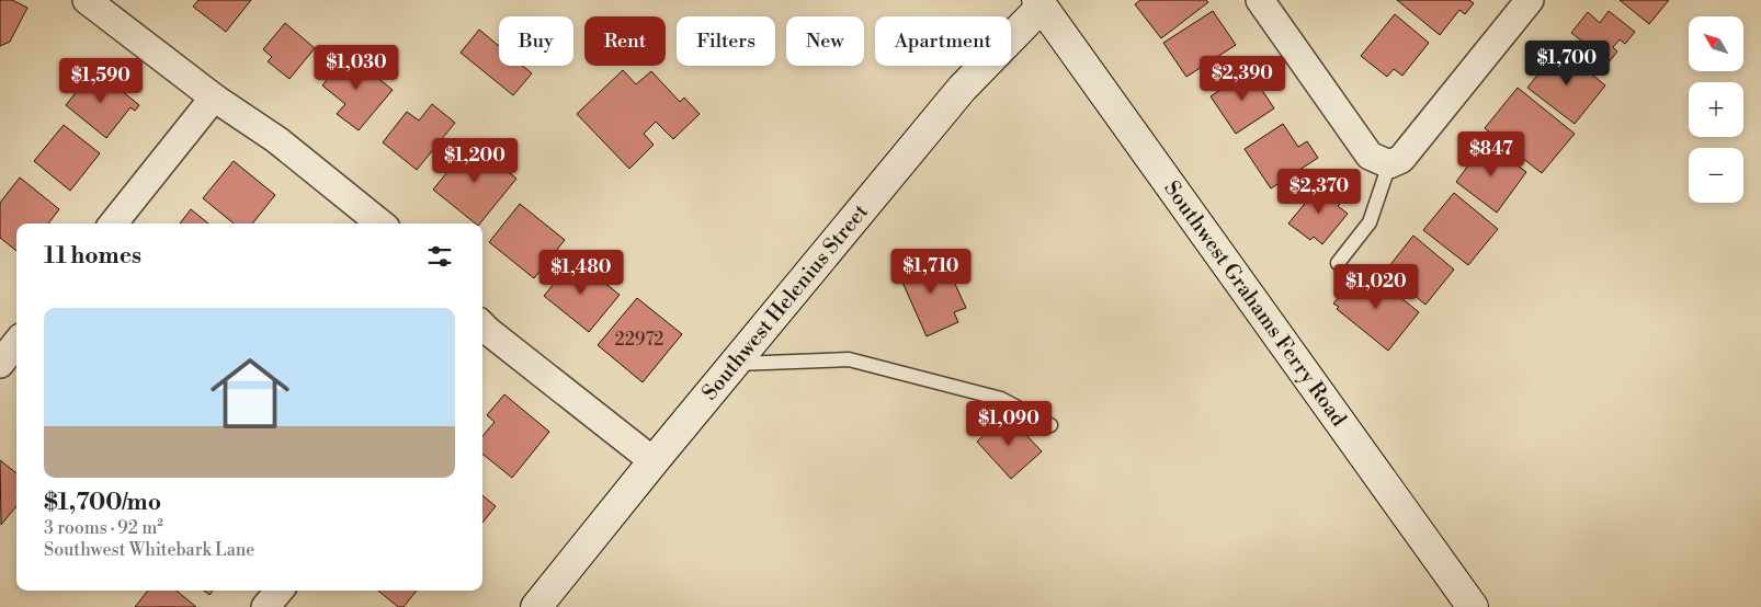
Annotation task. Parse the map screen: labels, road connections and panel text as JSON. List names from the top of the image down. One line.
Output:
{"streets":{"street":["Southwest Helenius Street","Southwest Grahams Ferry Road"]},"crossings":[["Southwest Helenius Street","Southwest Grahams Ferry Road"]],"house_numbers":["22972"],"north":"top left","page":{"map_buttons":["+","−"],"chip":["Buy","Rent","Filters","New","Apartment"],"price":["$1,700","$1,030","$2,390","$1,590","$847","$1,200","$2,370","$1,710","$1,480","$1,020","$1,090"],"heading":"11 homes","list":[{"name":"$1,700/mo","note":"3 rooms · 92 m² · Southwest Whitebark Lane"}]}}
